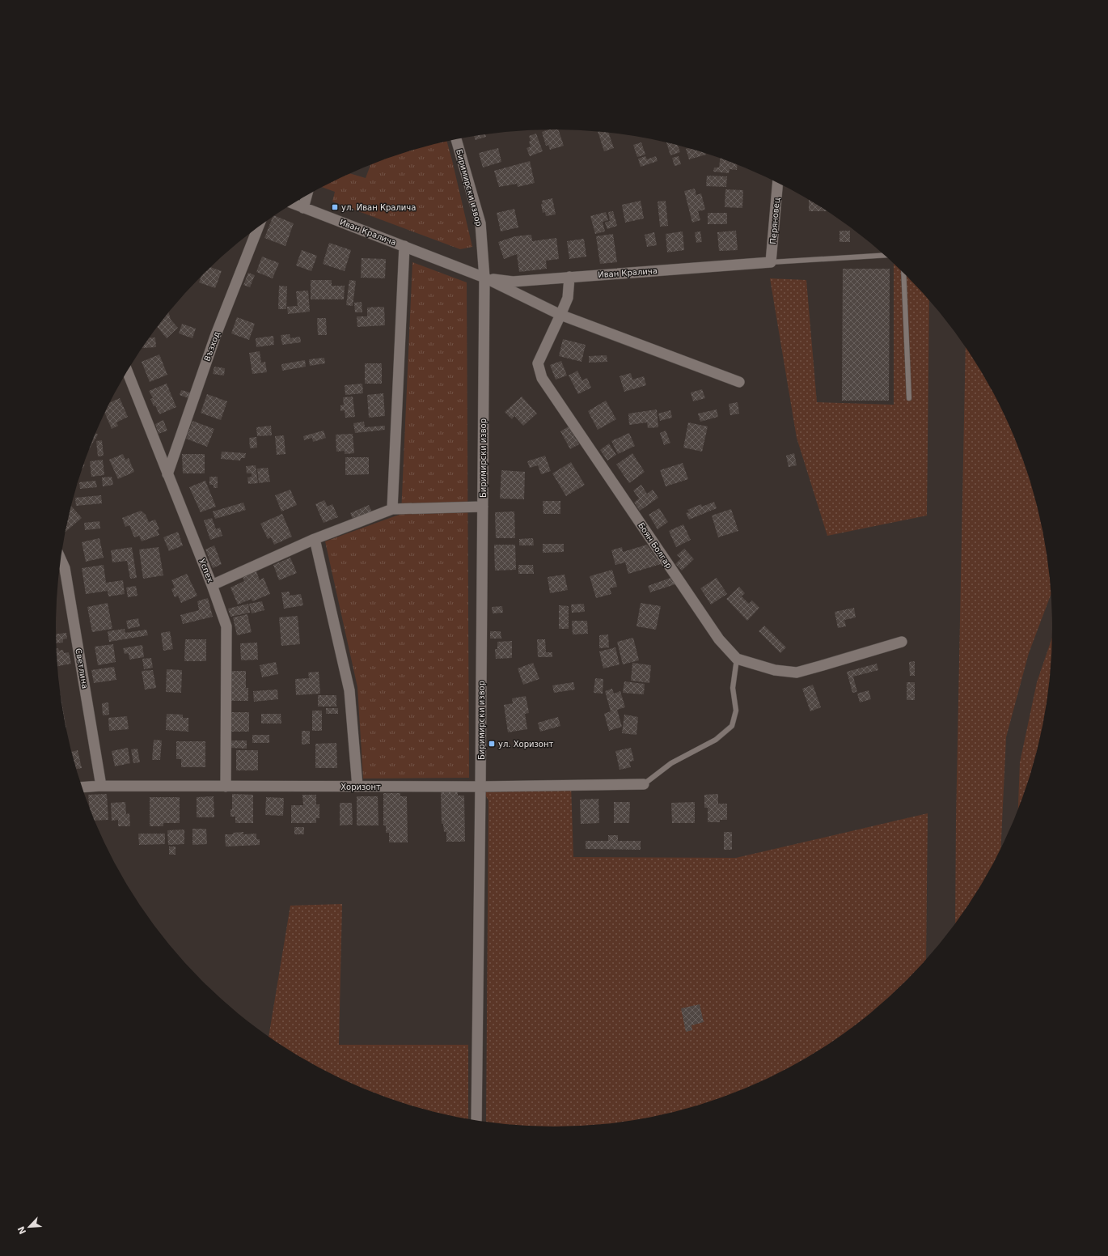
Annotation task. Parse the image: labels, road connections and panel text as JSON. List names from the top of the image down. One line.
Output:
{"streets":{"street":["Биримирски извор","Перяновец","Иван Кралича","Възход","Боян Болгар","Успех","Светлина","Хоризонт"]},"crossings":[["Биримирски извор","Иван Кралича"],["Биримирски извор","Хоризонт"],["Перяновец","Иван Кралича"],["Иван Кралича","Боян Болгар"],["Възход","Успех"],["Успех","Хоризонт"],["Светлина","Хоризонт"]],"places":{"transit":["ул. Иван Кралича","ул. Хоризонт"]},"north":"bottom left"}
